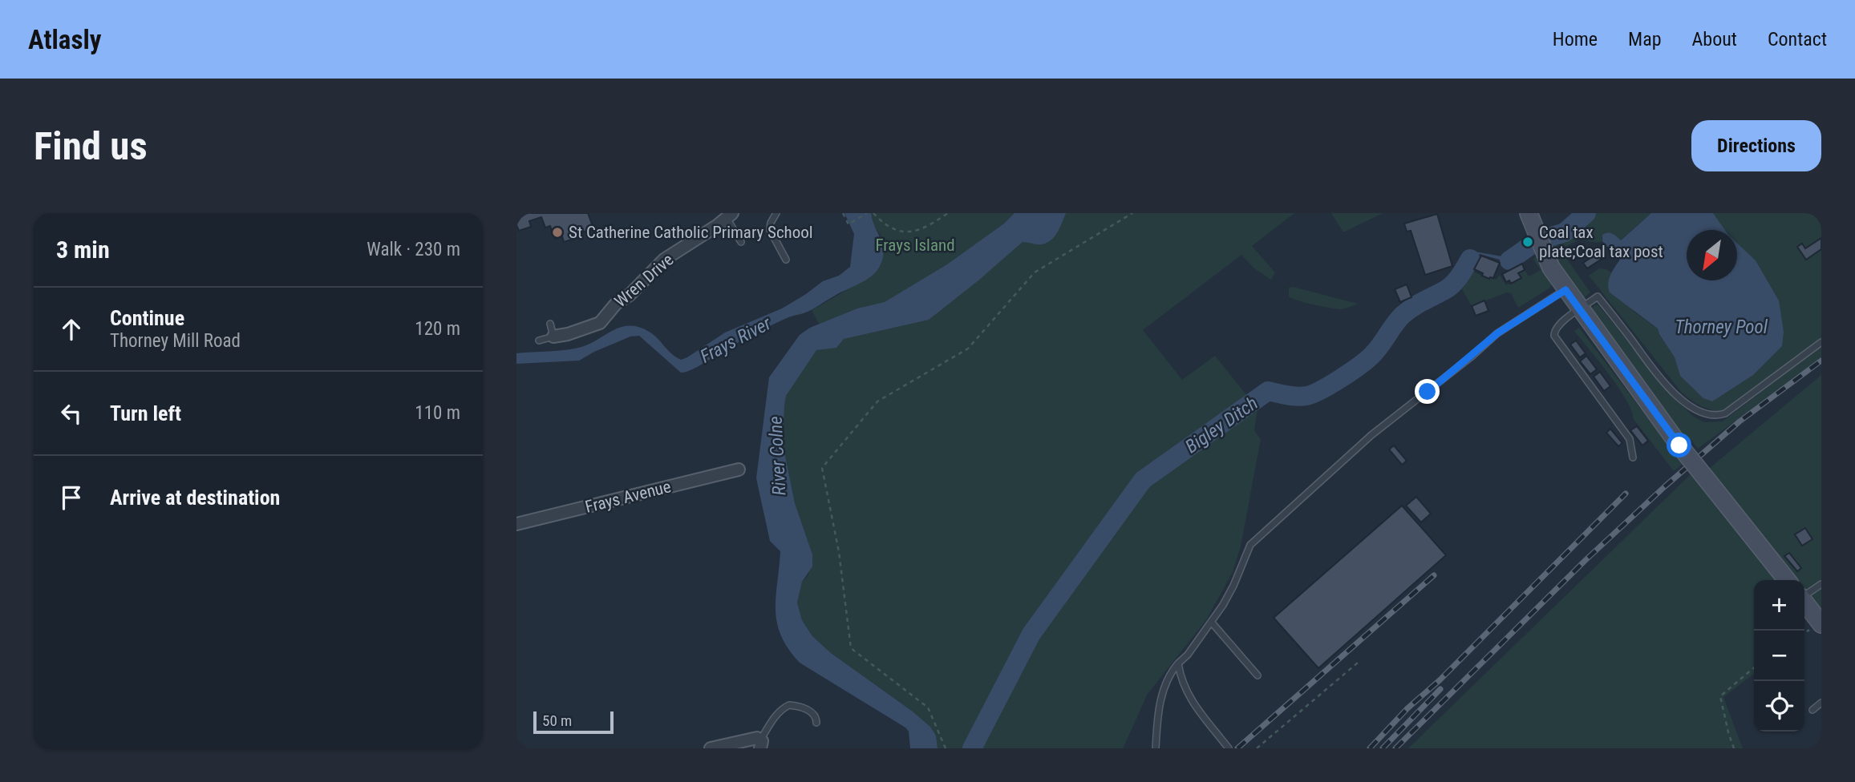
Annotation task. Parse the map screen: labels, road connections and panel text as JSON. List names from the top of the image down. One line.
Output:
{"streets":{"street":["Wren Drive","Frays Avenue"]},"water":["Thorney Pool","Frays River","Bigley Ditch","River Colne"],"parks":["Frays Island"],"places":["St Catherine Catholic Primary School","Coal tax plate;Coal tax post"],"scale_bar":"50 m","north":"bottom left","page":{"header":"Atlasly","nav":["Home","Map","About","Contact"],"buttons":"Directions","title":"Find us","heading":["3 min","Walk · 230 m"],"list":[["Continue","Thorney Mill Road","120 m"],["Turn left","110 m"],"Arrive at destination"],"map_buttons":["+","−"],"scale":"50 m"}}
